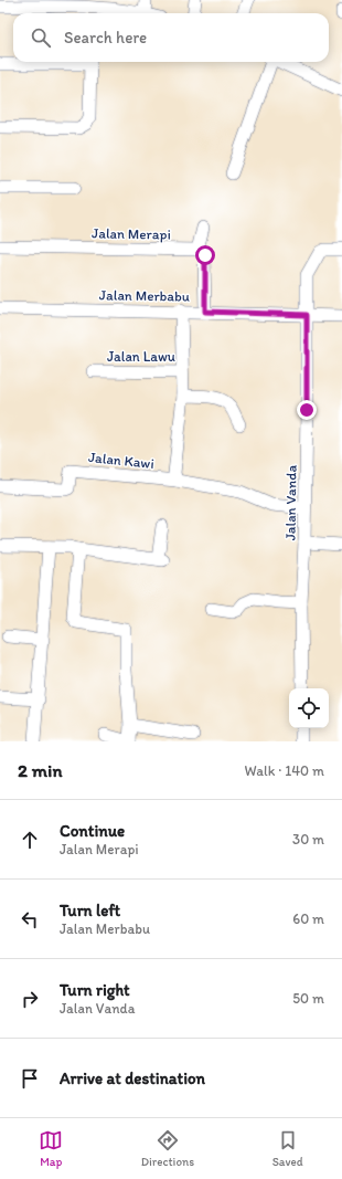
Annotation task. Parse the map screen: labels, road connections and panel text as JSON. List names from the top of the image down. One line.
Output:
{"streets":{"street":["Jalan Merapi","Jalan Merbabu","Jalan Lawu","Jalan Kawi","Jalan Vanda"]},"crossings":[["Jalan Merbabu","Jalan Lawu"],["Jalan Merbabu","Jalan Vanda"]],"page":{"search":"Search here","heading":["2 min","Walk · 140 m"],"list":[["Continue","Jalan Merapi","30 m"],["Turn left","Jalan Merbabu","60 m"],["Turn right","Jalan Vanda","50 m"],"Arrive at destination"],"nav":["Map","Directions","Saved"]}}
